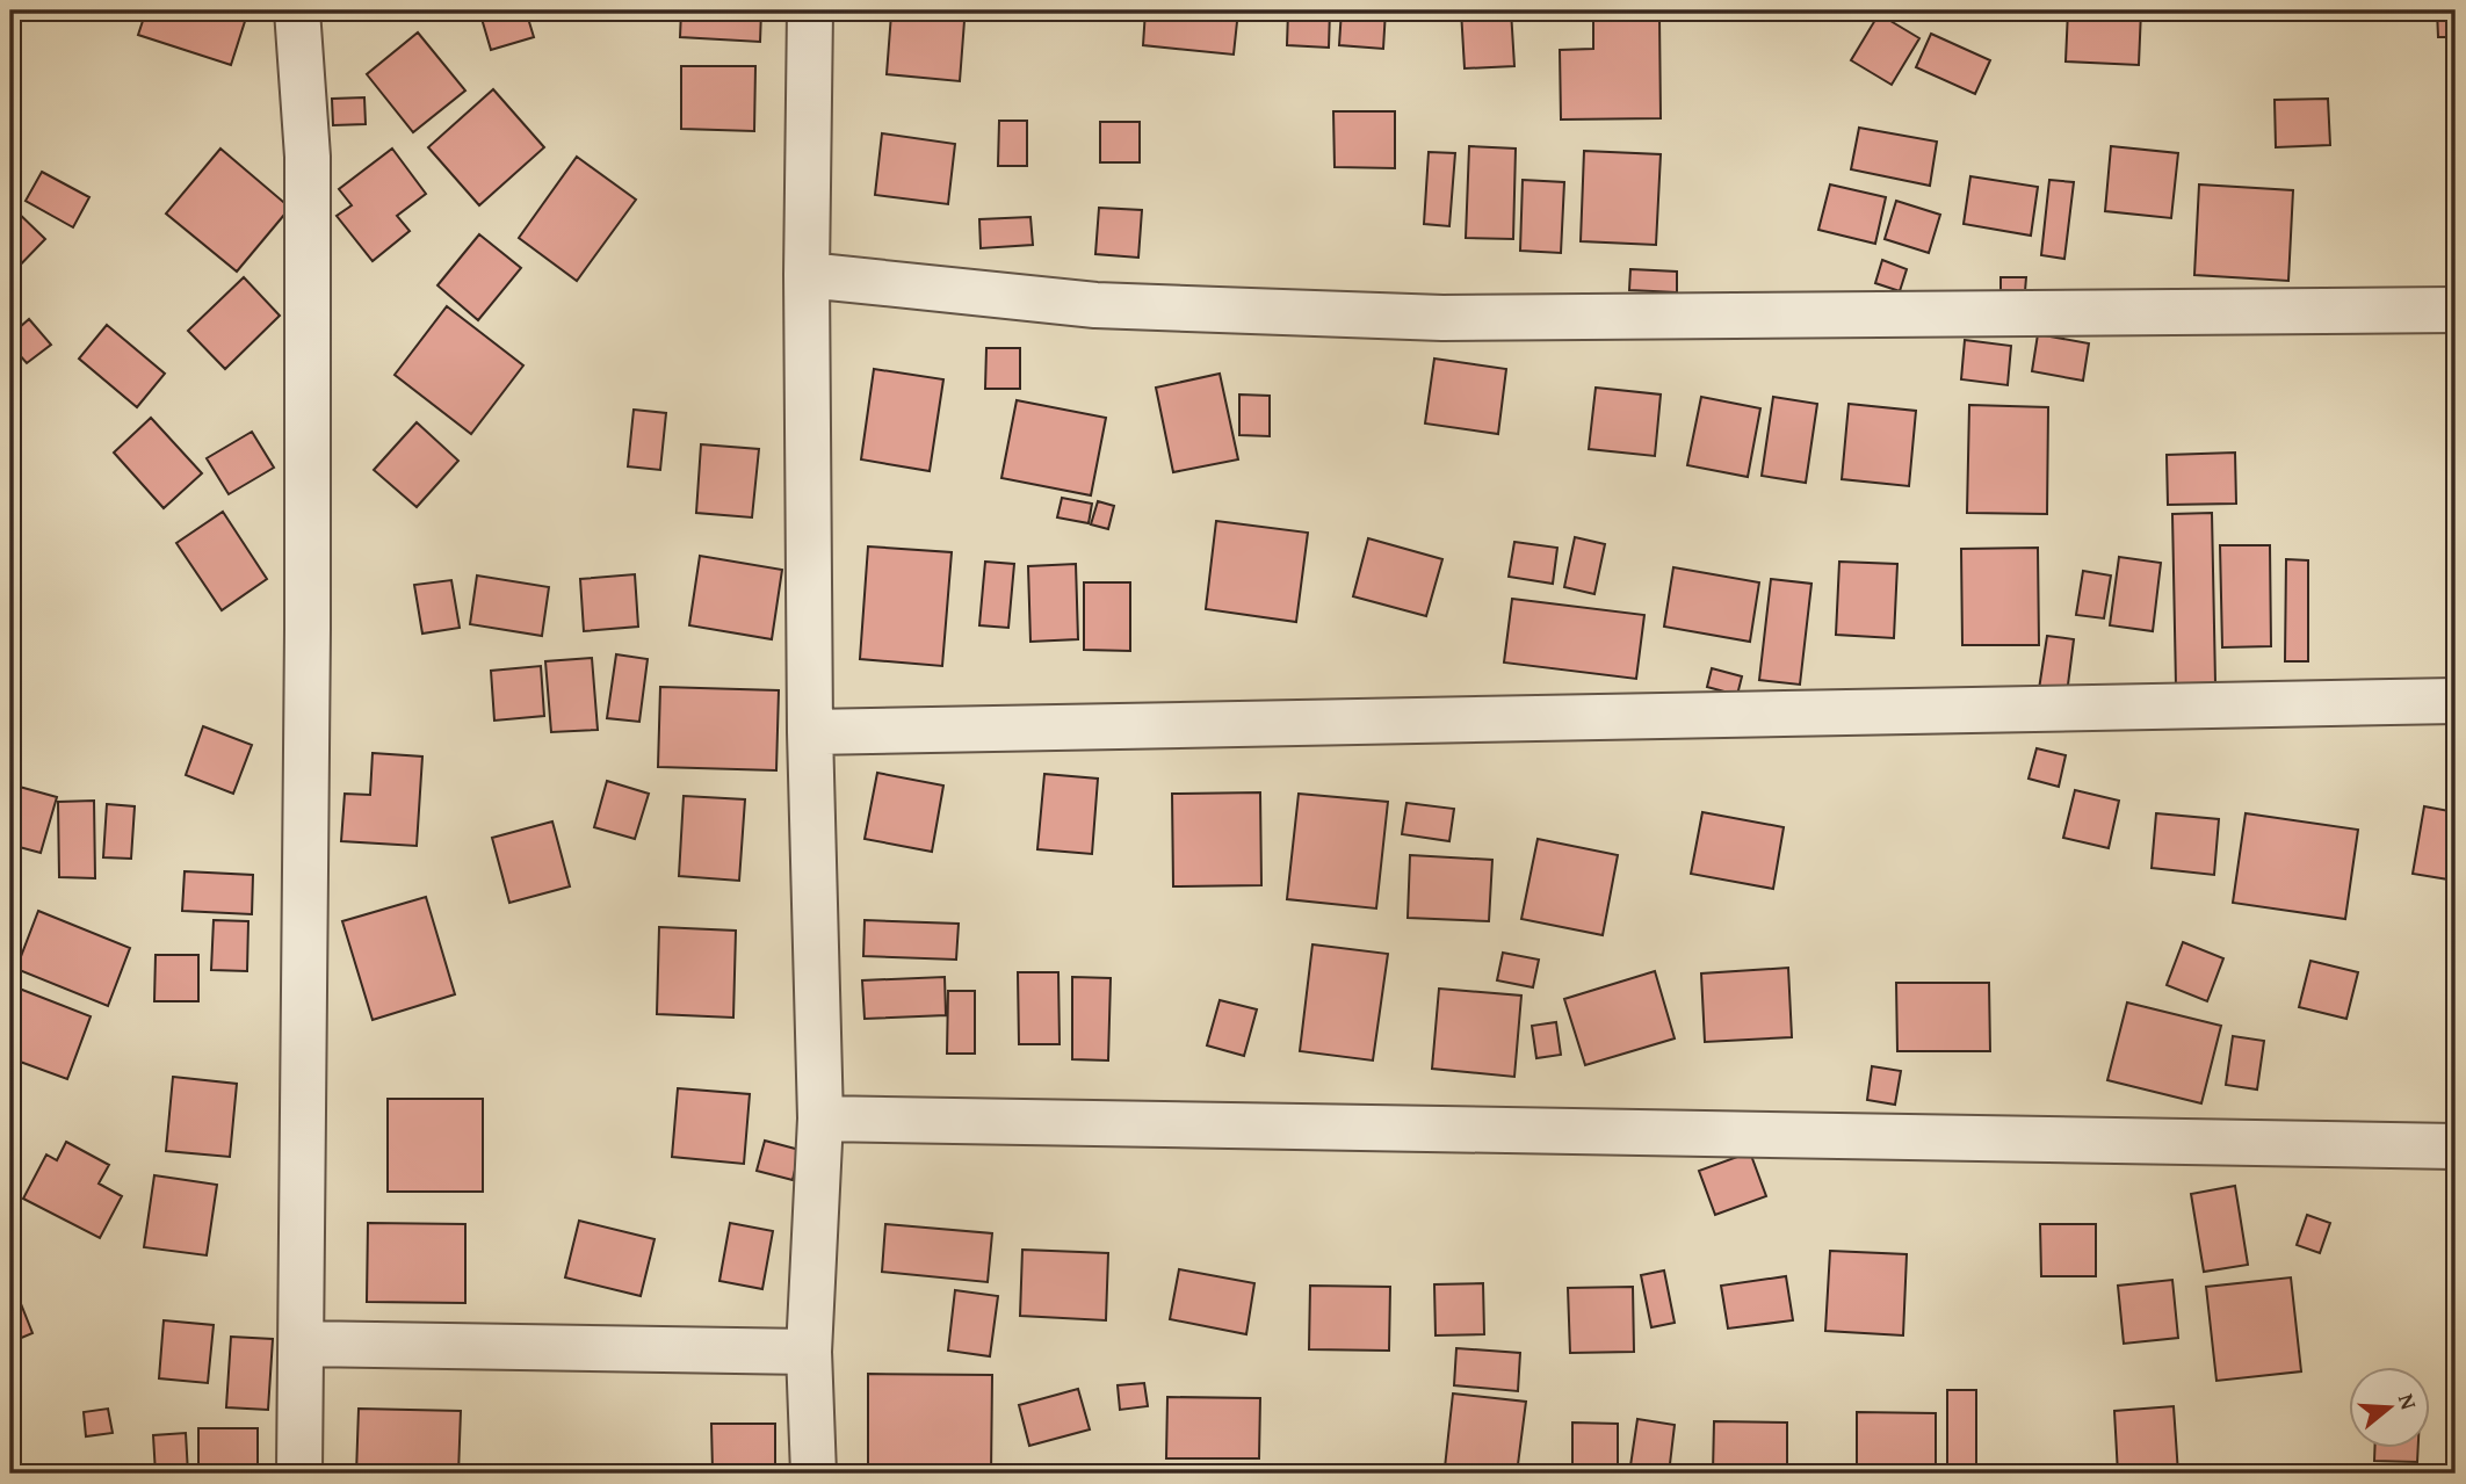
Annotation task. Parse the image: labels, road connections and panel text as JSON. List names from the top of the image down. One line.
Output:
{"north":"right"}
